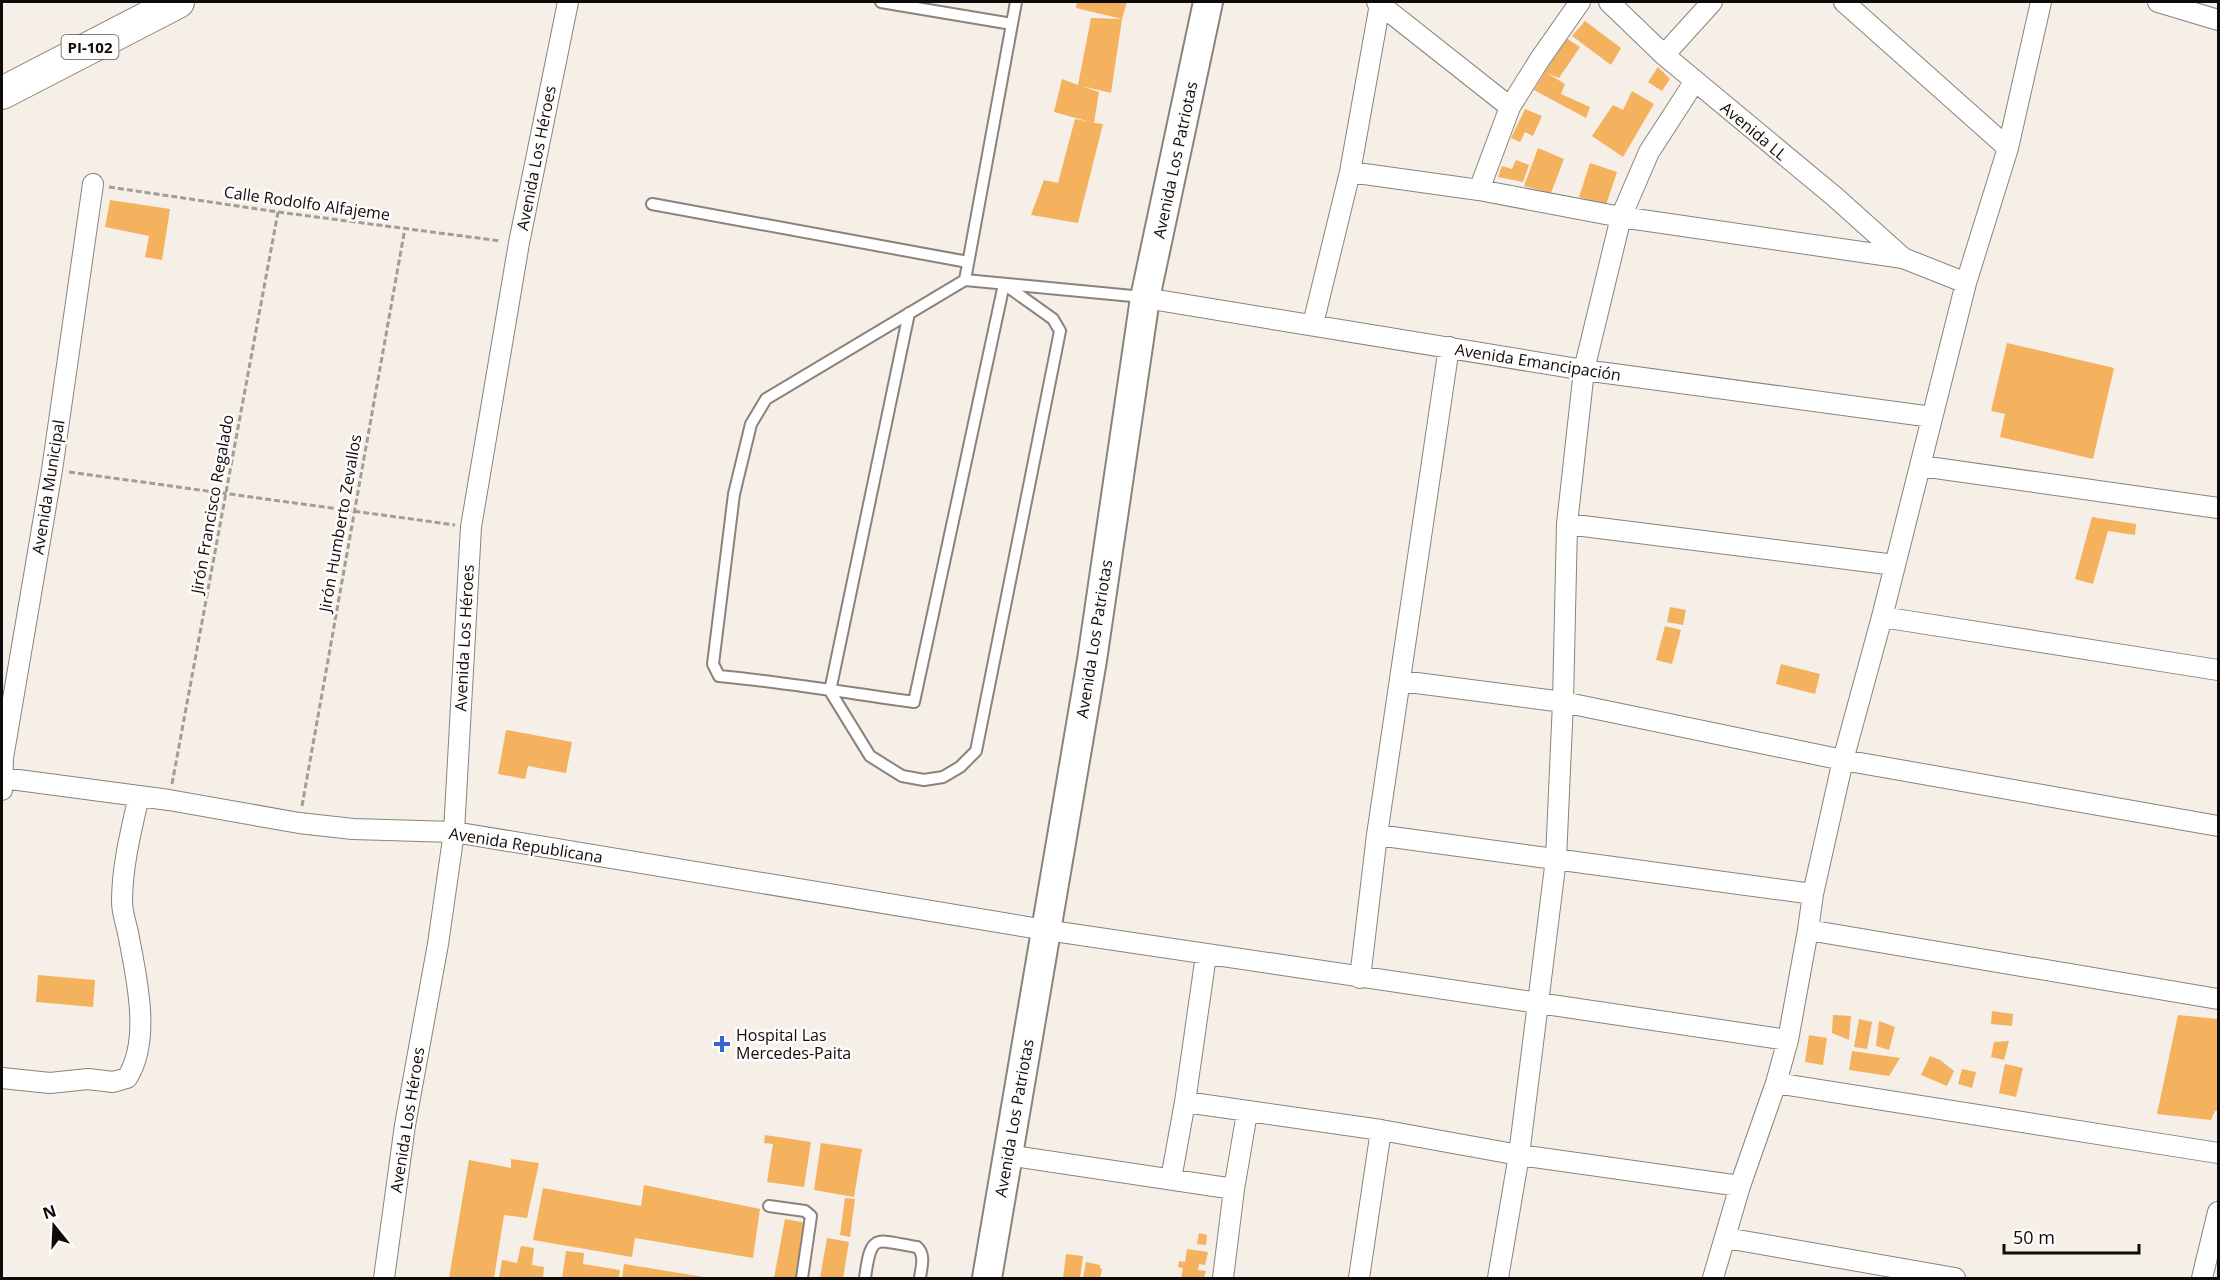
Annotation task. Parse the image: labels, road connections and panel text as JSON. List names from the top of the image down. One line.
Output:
{"streets":{"main road":["PI-102"],"street":["Avenida LL","Avenida Los Héroes","Avenida Los Patriotas","Avenida Emancipación","Avenida Municipal","Avenida Republicana"],"path":["Calle Rodolfo Alfajeme","Jirón Francisco Regalado","Jirón Humberto Zevallos"]},"crossings":[["Avenida Los Héroes","Calle Rodolfo Alfajeme"],["Avenida Los Héroes","Avenida Republicana"],["Avenida Los Patriotas","Avenida Emancipación"],["Avenida Los Patriotas","Avenida Republicana"],["Calle Rodolfo Alfajeme","Avenida Municipal"],["Calle Rodolfo Alfajeme","Jirón Francisco Regalado"],["Calle Rodolfo Alfajeme","Jirón Humberto Zevallos"],["Avenida Municipal","Avenida Republicana"],["Jirón Francisco Regalado","Avenida Republicana"],["Jirón Humberto Zevallos","Avenida Republicana"]],"places":{"health":["Hospital Las Mercedes-Paita"]},"scale_bar":"50 m","north":"top"}
